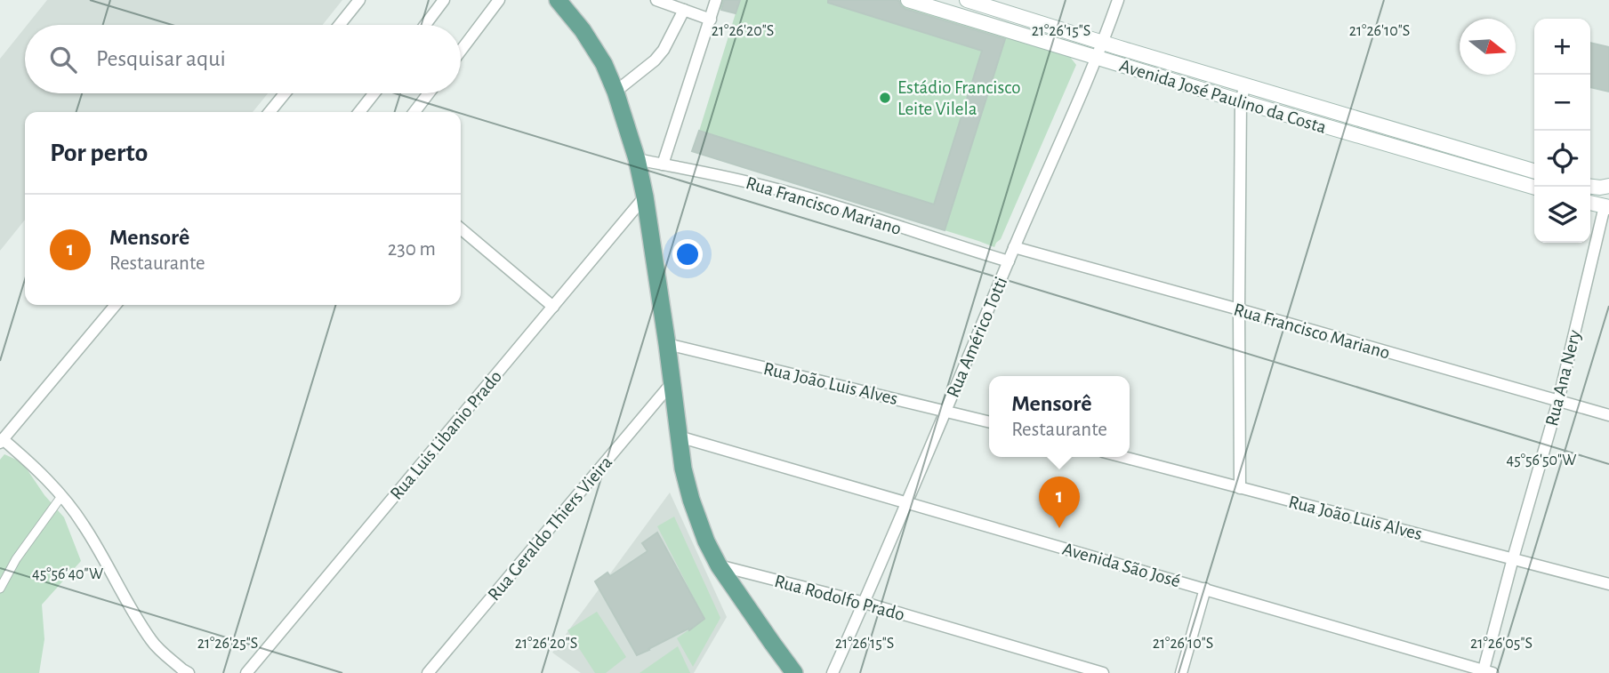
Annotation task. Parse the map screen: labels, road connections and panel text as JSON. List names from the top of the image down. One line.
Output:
{"streets":{"main road":["Avenida José Paulino da Costa","Rua Ana Nery"],"street":["Rua Francisco Mariano","Rua Américo Totti","Rua João Luis Alves","Rua Luis Libanio Prado","Rua Geraldo Thiers Vieira","Avenida São José","Rua Rodolfo Prado"]},"crossings":[["Avenida José Paulino da Costa","Rua Américo Totti"],["Rua Francisco Mariano","Rua Américo Totti"],["Rua Francisco Mariano","Rua Ana Nery"],["Rua Américo Totti","Rua João Luis Alves"],["Rua Américo Totti","Avenida São José"],["Rua Américo Totti","Rua Rodolfo Prado"],["Rua Ana Nery","Rua João Luis Alves"],["Rua Ana Nery","Avenida São José"]],"places":["Estádio Francisco Leite Vilela"],"north":"right","page":{"map_buttons":["+","−"],"search":"Pesquisar aqui","heading":"Por perto","list":[{"mark":"1","name":"Mensorê","note":"Restaurante","value":"230 m"}],"popup":["Mensorê","Restaurante"],"pins":"1"},"coordinates":["21°26'20\"S","21°26'15\"S","21°26'10\"S","45°56'50\"W","45°56'40\"W","21°26'25\"S","21°26'05\"S"]}
